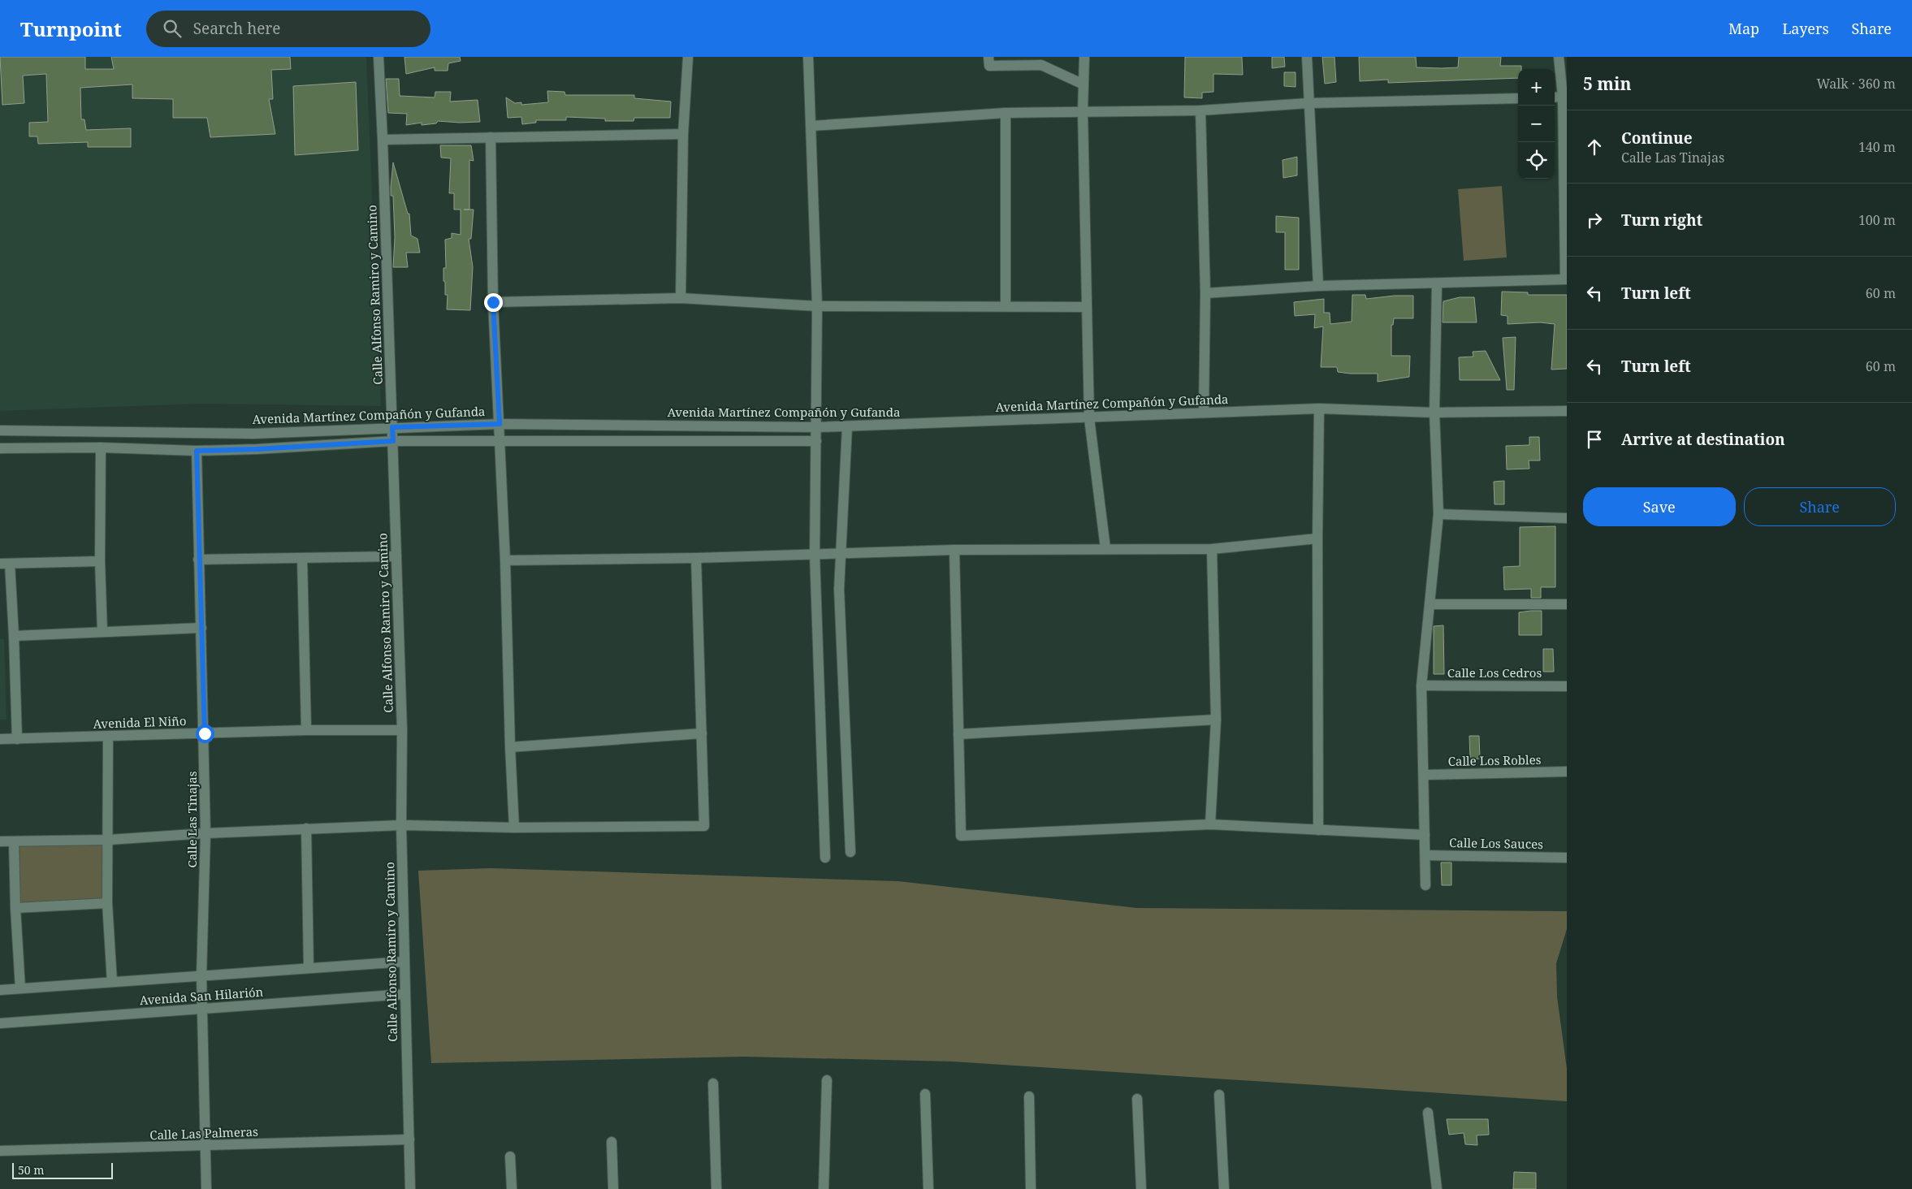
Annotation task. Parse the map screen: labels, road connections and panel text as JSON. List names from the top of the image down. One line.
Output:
{"streets":{"street":["Calle Alfonso Ramiro y Camino","Avenida Martínez Compañón y Gufanda","Calle Los Cedros","Avenida El Niño","Calle Los Robles","Calle Las Tinajas","Calle Los Sauces","Avenida San Hilarión","Calle Las Palmeras"]},"crossings":[["Calle Alfonso Ramiro y Camino","Avenida Martínez Compañón y Gufanda"],["Calle Alfonso Ramiro y Camino","Avenida El Niño"],["Calle Alfonso Ramiro y Camino","Avenida San Hilarión"],["Calle Alfonso Ramiro y Camino","Calle Las Palmeras"],["Avenida El Niño","Calle Las Tinajas"],["Calle Las Tinajas","Avenida San Hilarión"],["Calle Las Tinajas","Calle Las Palmeras"]],"scale_bar":"50 m","page":{"header":"Turnpoint","search":"Search here","nav":["Map","Layers","Share"],"heading":["5 min","Walk · 360 m"],"map_buttons":["+","−"],"list":[["Continue","Calle Las Tinajas","140 m"],["Turn right","100 m"],["Turn left","60 m"],["Turn left","60 m"],"Arrive at destination"],"buttons":["Save","Share"],"scale":"50 m"}}
